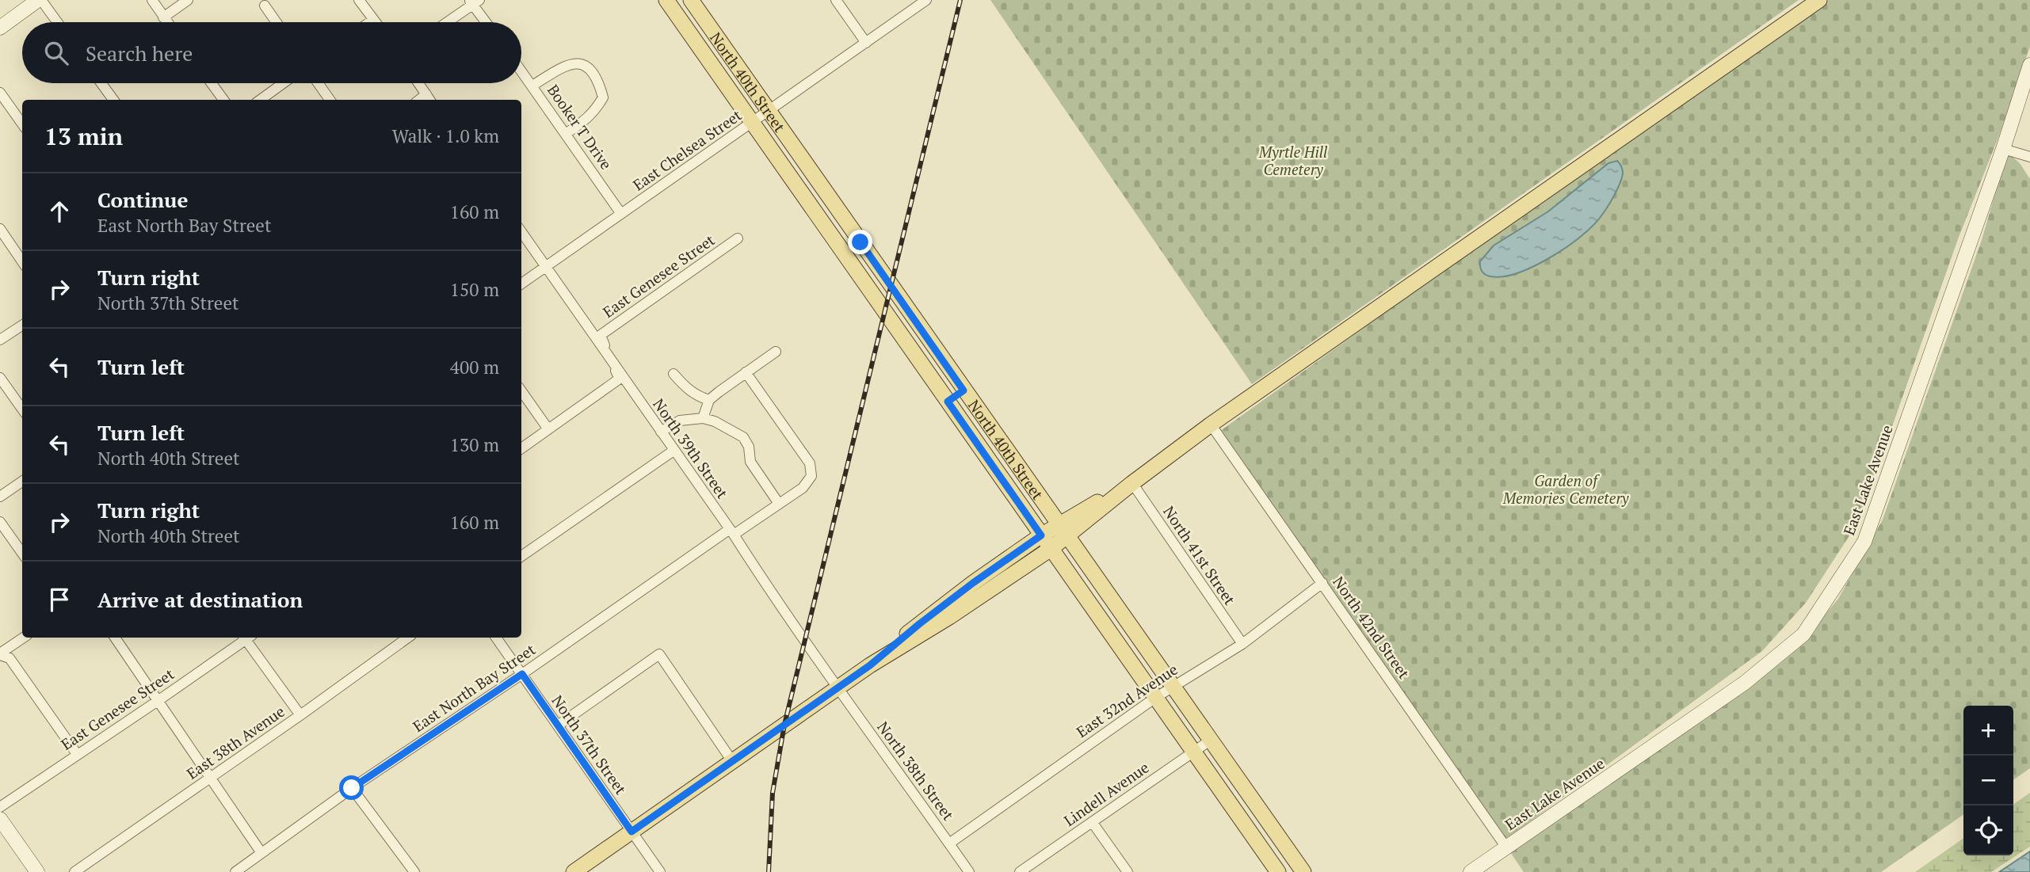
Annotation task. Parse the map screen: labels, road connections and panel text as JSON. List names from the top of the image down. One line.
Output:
{"streets":{"main road":["North 40th Street"],"street":["Booker T Drive","East Chelsea Street","East Genesee Street","North 39th Street","East Lake Avenue","North 41st Street","North 42nd Street","East North Bay Street","East 32nd Avenue","East 38th Avenue","North 37th Street","North 38th Street","Lindell Avenue"]},"crossings":[["North 40th Street","East Chelsea Street"],["North 40th Street","East 32nd Avenue"],["North 40th Street","Lindell Avenue"],["Booker T Drive","East Chelsea Street"],["East Chelsea Street","North 39th Street"],["East Genesee Street","North 39th Street"],["North 39th Street","East North Bay Street"],["North 39th Street","North 38th Street"],["East Lake Avenue","North 42nd Street"],["North 41st Street","East 32nd Avenue"],["North 42nd Street","East 32nd Avenue"],["East North Bay Street","North 37th Street"],["East 32nd Avenue","North 38th Street"]],"parks":["Myrtle Hill Cemetery","Garden of Memories Cemetery"],"page":{"search":"Search here","heading":["13 min","Walk · 1.0 km"],"list":[["Continue","East North Bay Street","160 m"],["Turn right","North 37th Street","150 m"],["Turn left","400 m"],["Turn left","North 40th Street","130 m"],["Turn right","North 40th Street","160 m"],"Arrive at destination"],"map_buttons":["+","−"]}}
